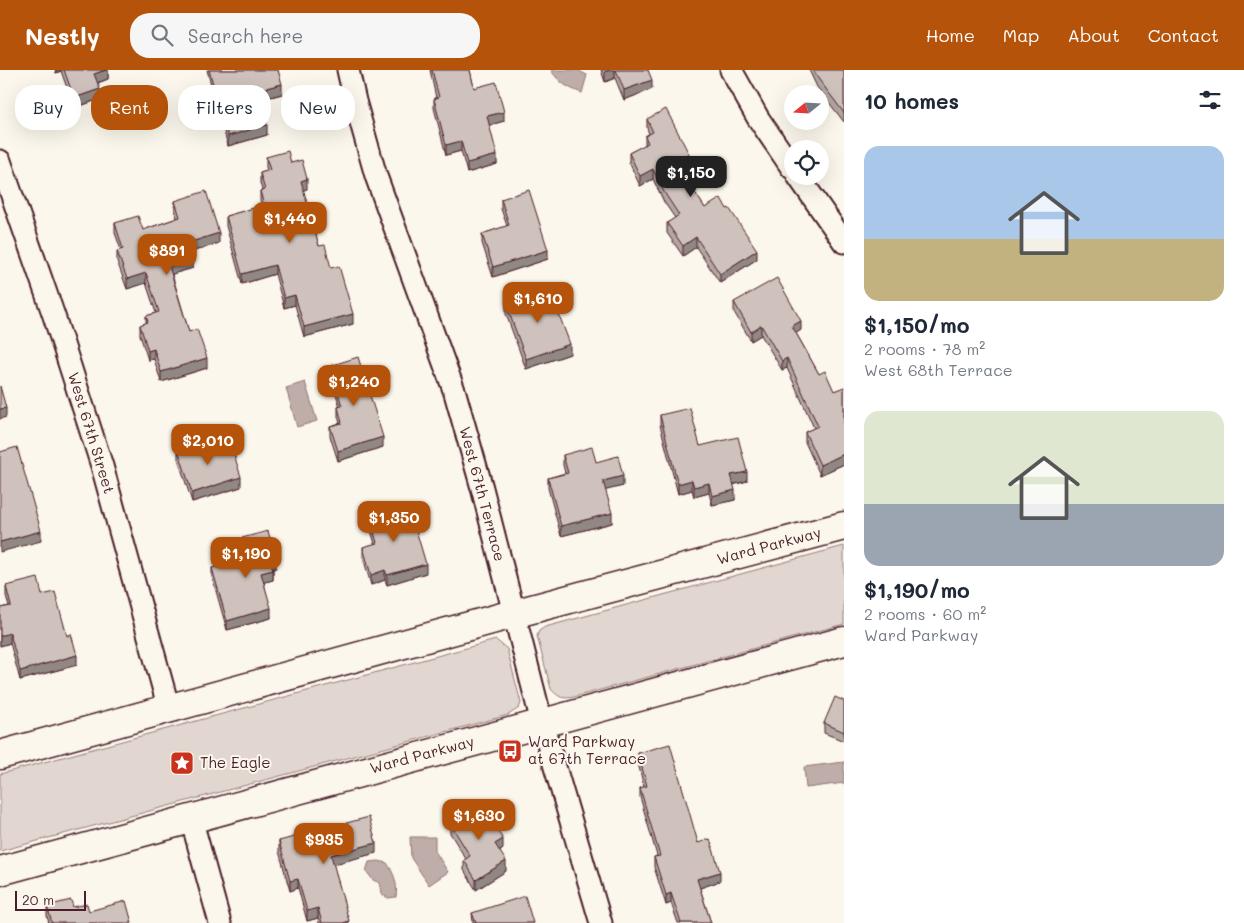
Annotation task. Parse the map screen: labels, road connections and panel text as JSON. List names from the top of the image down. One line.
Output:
{"streets":{"main road":["Ward Parkway"],"street":["West 67th Street","West 67th Terrace"]},"crossings":[["West 67th Street","Ward Parkway"],["West 67th Terrace","Ward Parkway"]],"places":{"bus stop":["Ward Parkway at 67th Terrace"],"place":["The Eagle"]},"scale_bar":"20 m","north":"left","page":{"header":"Nestly","search":"Search here","nav":["Home","Map","About","Contact"],"heading":"10 homes","chip":["Buy","Rent","Filters","New"],"list":[{"name":"$1,150/mo","note":"2 rooms · 78 m² · West 68th Terrace"},{"name":"$1,190/mo","note":"2 rooms · 60 m² · Ward Parkway"}],"price":["$1,150","$1,440","$891","$1,610","$1,240","$2,010","$1,350","$1,190","$1,630","$935"],"scale":"20 m"}}
